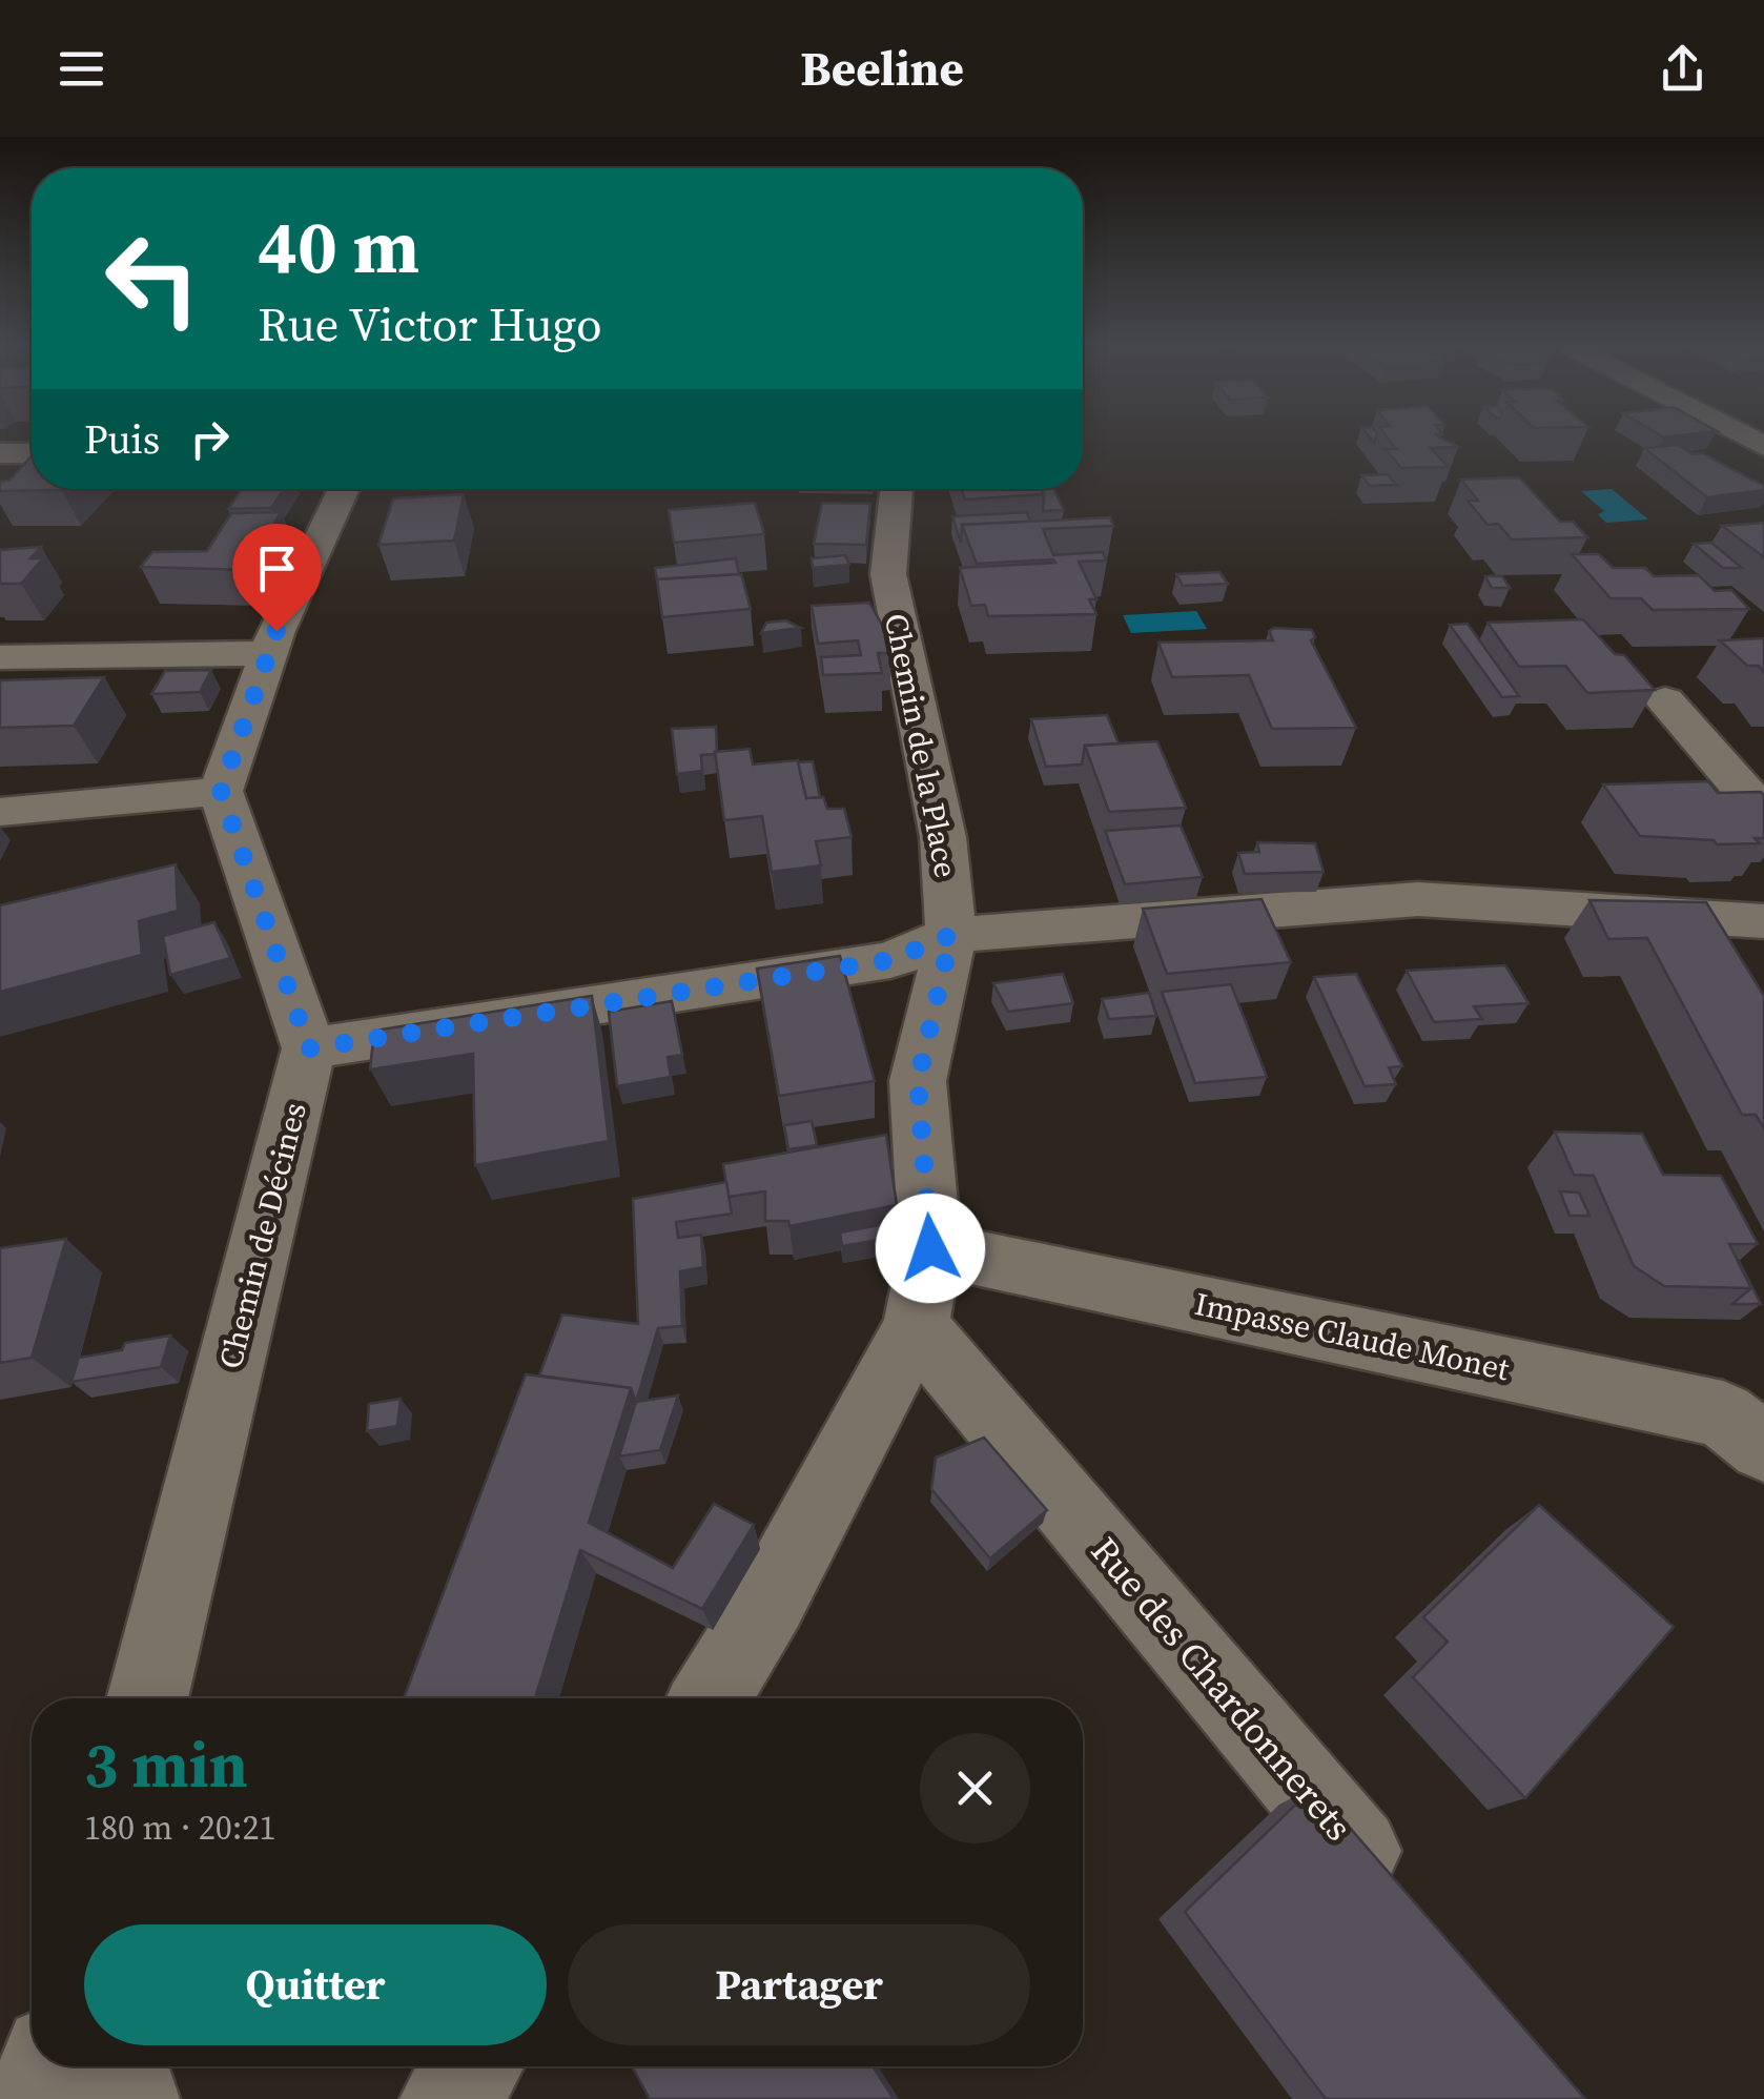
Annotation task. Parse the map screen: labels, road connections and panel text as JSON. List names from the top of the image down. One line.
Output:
{"streets":{"street":["Chemin de la Place","Chemin de Décines","Impasse Claude Monet","Rue des Chardonnerets"]},"crossings":[["Chemin de la Place","Impasse Claude Monet"],["Chemin de la Place","Rue des Chardonnerets"]],"page":{"header":"Beeline","turn":["40 m","Rue Victor Hugo"],"then":"Puis","heading":["3 min","180 m · 20:21"],"buttons":["Quitter","Partager"]}}
